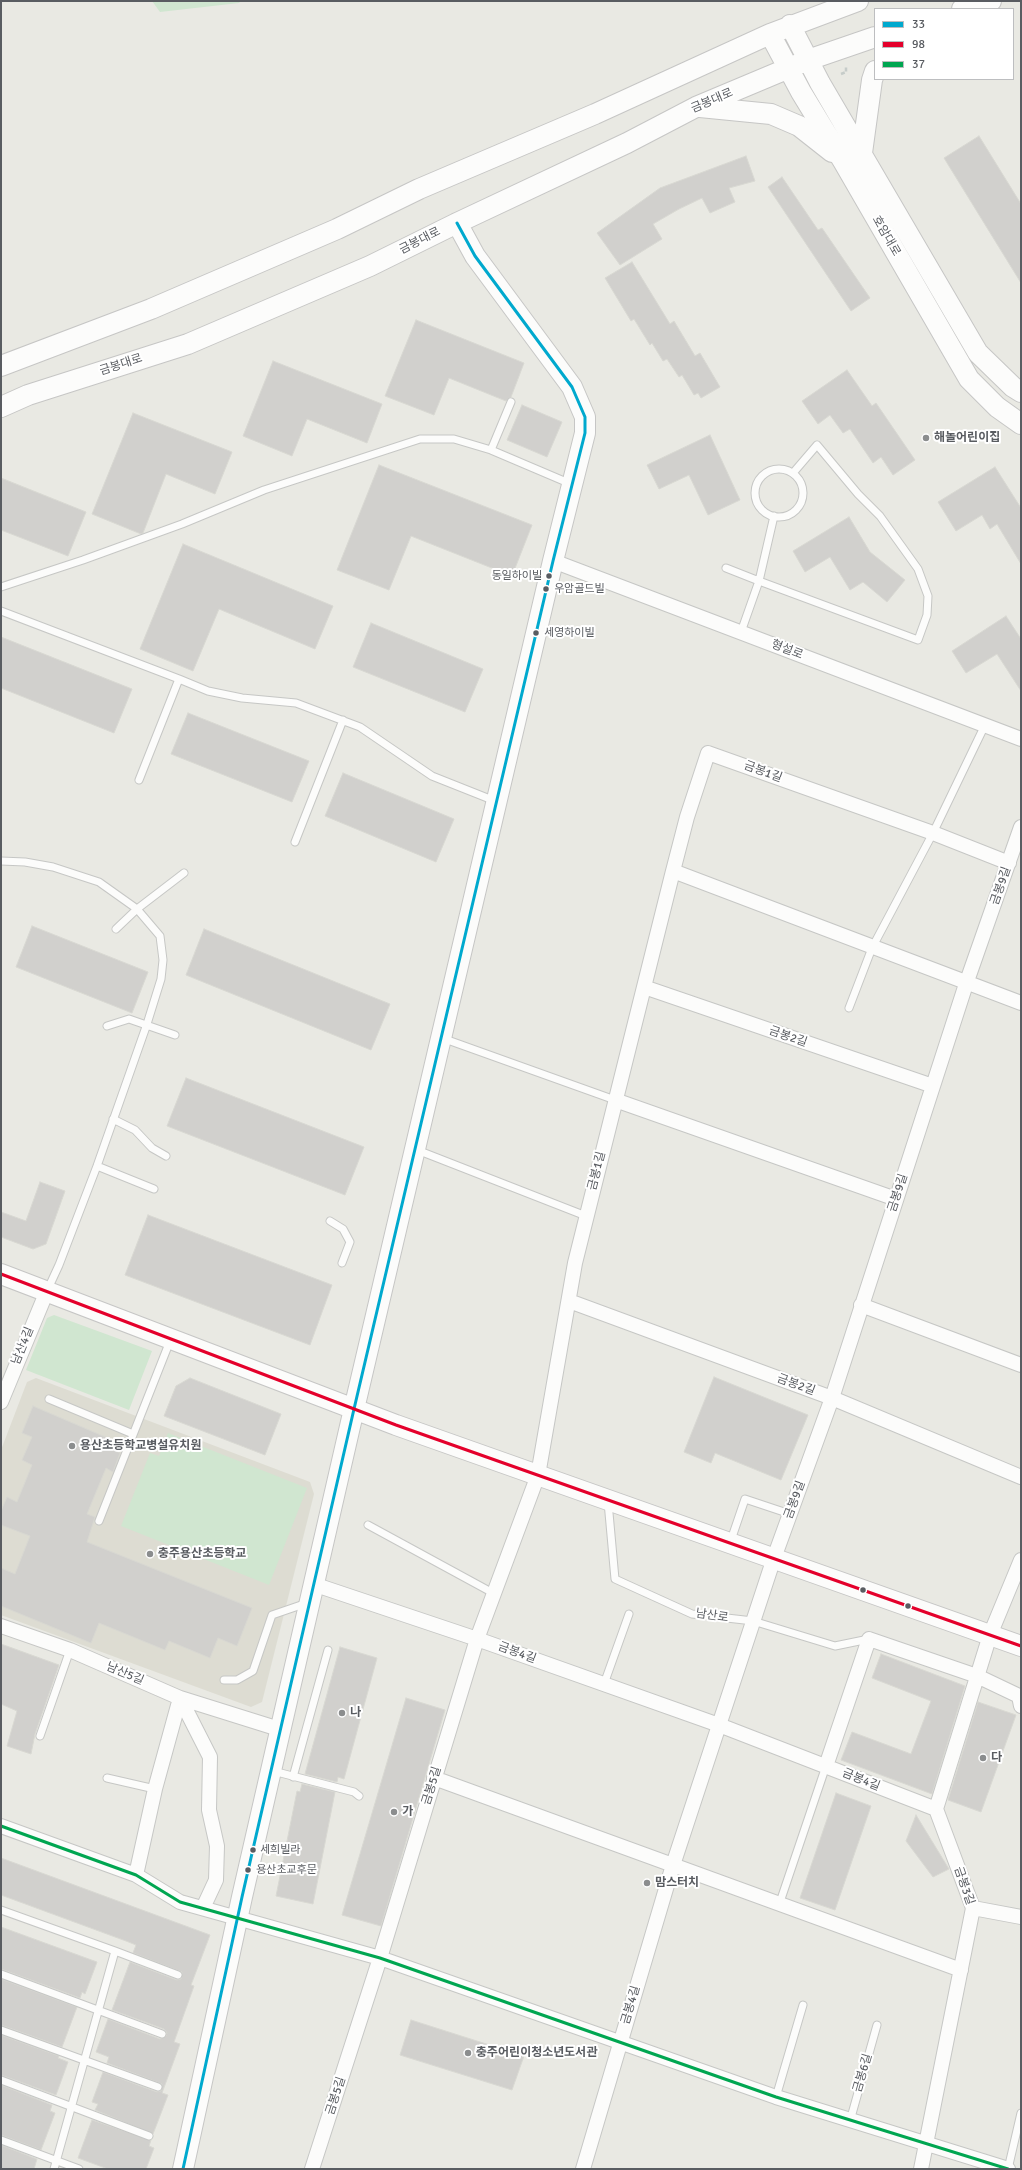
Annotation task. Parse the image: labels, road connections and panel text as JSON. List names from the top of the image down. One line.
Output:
{"streets":{"street":["금봉대로","호암대로","형설로","금봉1길","금봉9길","금봉2길","남산4길","금봉4길","남산5길","금봉5길","금봉3길"],"lane":["남산로","금봉6길"]},"crossings":[["금봉대로","호암대로"],["금봉1길","금봉9길"],["금봉1길","금봉2길"],["금봉1길","금봉5길"],["금봉9길","금봉2길"],["금봉9길","금봉4길"],["남산로","금봉4길"],["금봉4길","금봉5길"],["금봉4길","금봉3길"]],"places":["해놀어린이집","동일하이빌","우암골드빌","세영하이빌","용산초등학교병설유치원","충주용산초등학교","나","다","가","세희빌라","용산초교후문","맘스터치","충주어린이청소년도서관"],"lines":["transit line 33","transit line 98","transit line 37"],"legend":["33","98","37"]}
